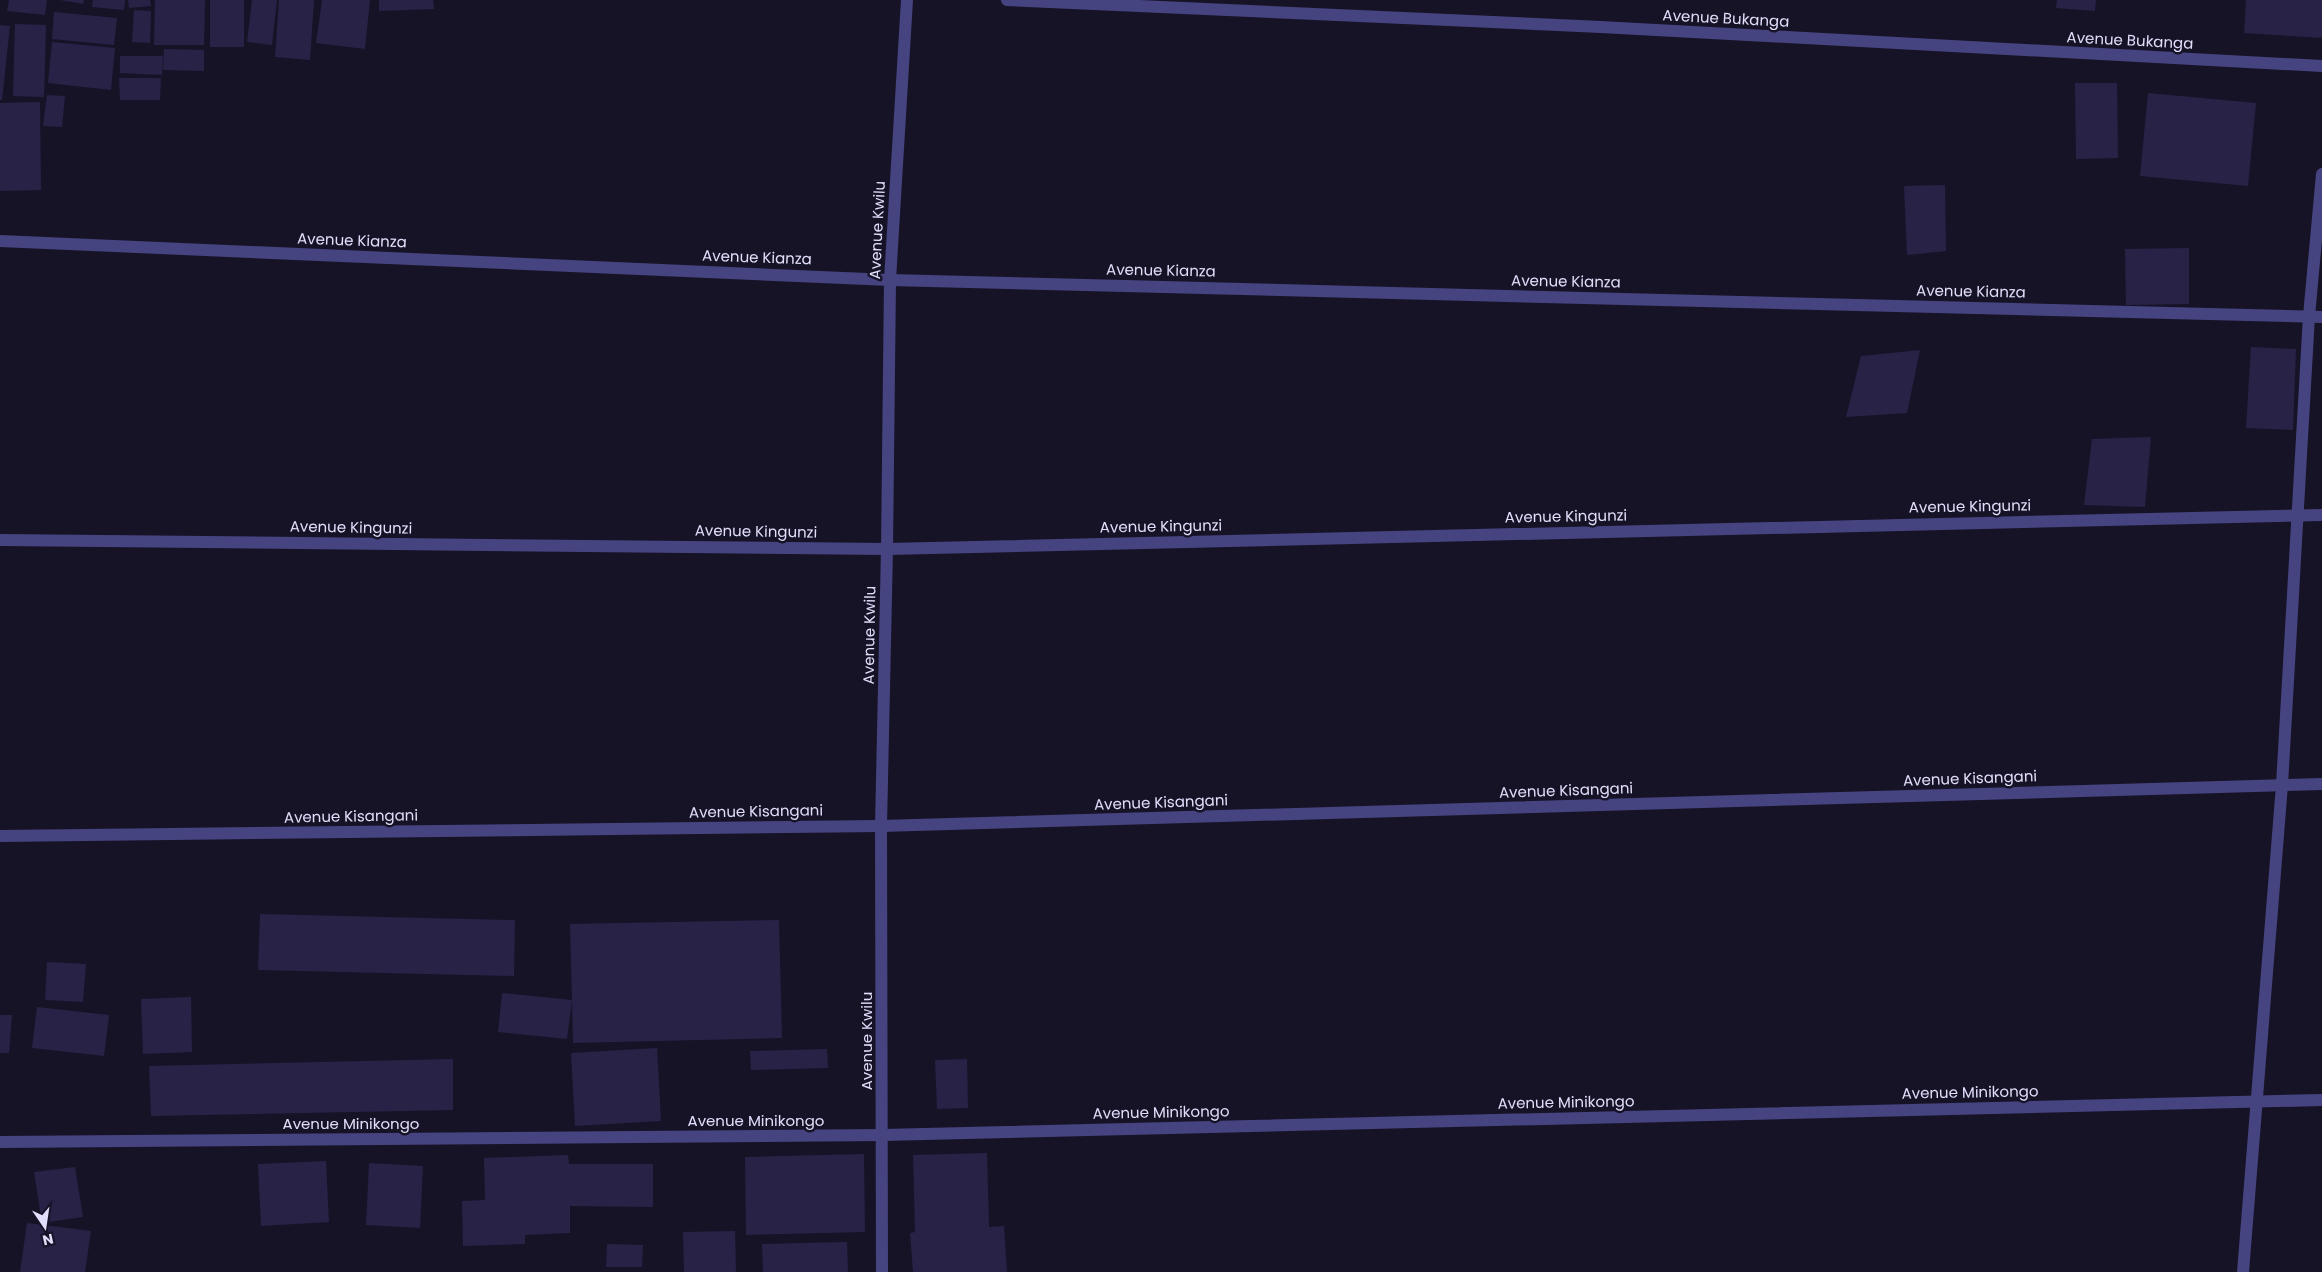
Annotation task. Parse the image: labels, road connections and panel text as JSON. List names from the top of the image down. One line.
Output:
{"streets":{"street":["Avenue Bukanga","Avenue Kwilu","Avenue Kianza","Avenue Kingunzi","Avenue Kisangani","Avenue Minikongo"]},"crossings":[["Avenue Kwilu","Avenue Kianza"],["Avenue Kwilu","Avenue Kingunzi"],["Avenue Kwilu","Avenue Kisangani"],["Avenue Kwilu","Avenue Minikongo"]],"north":"bottom"}
